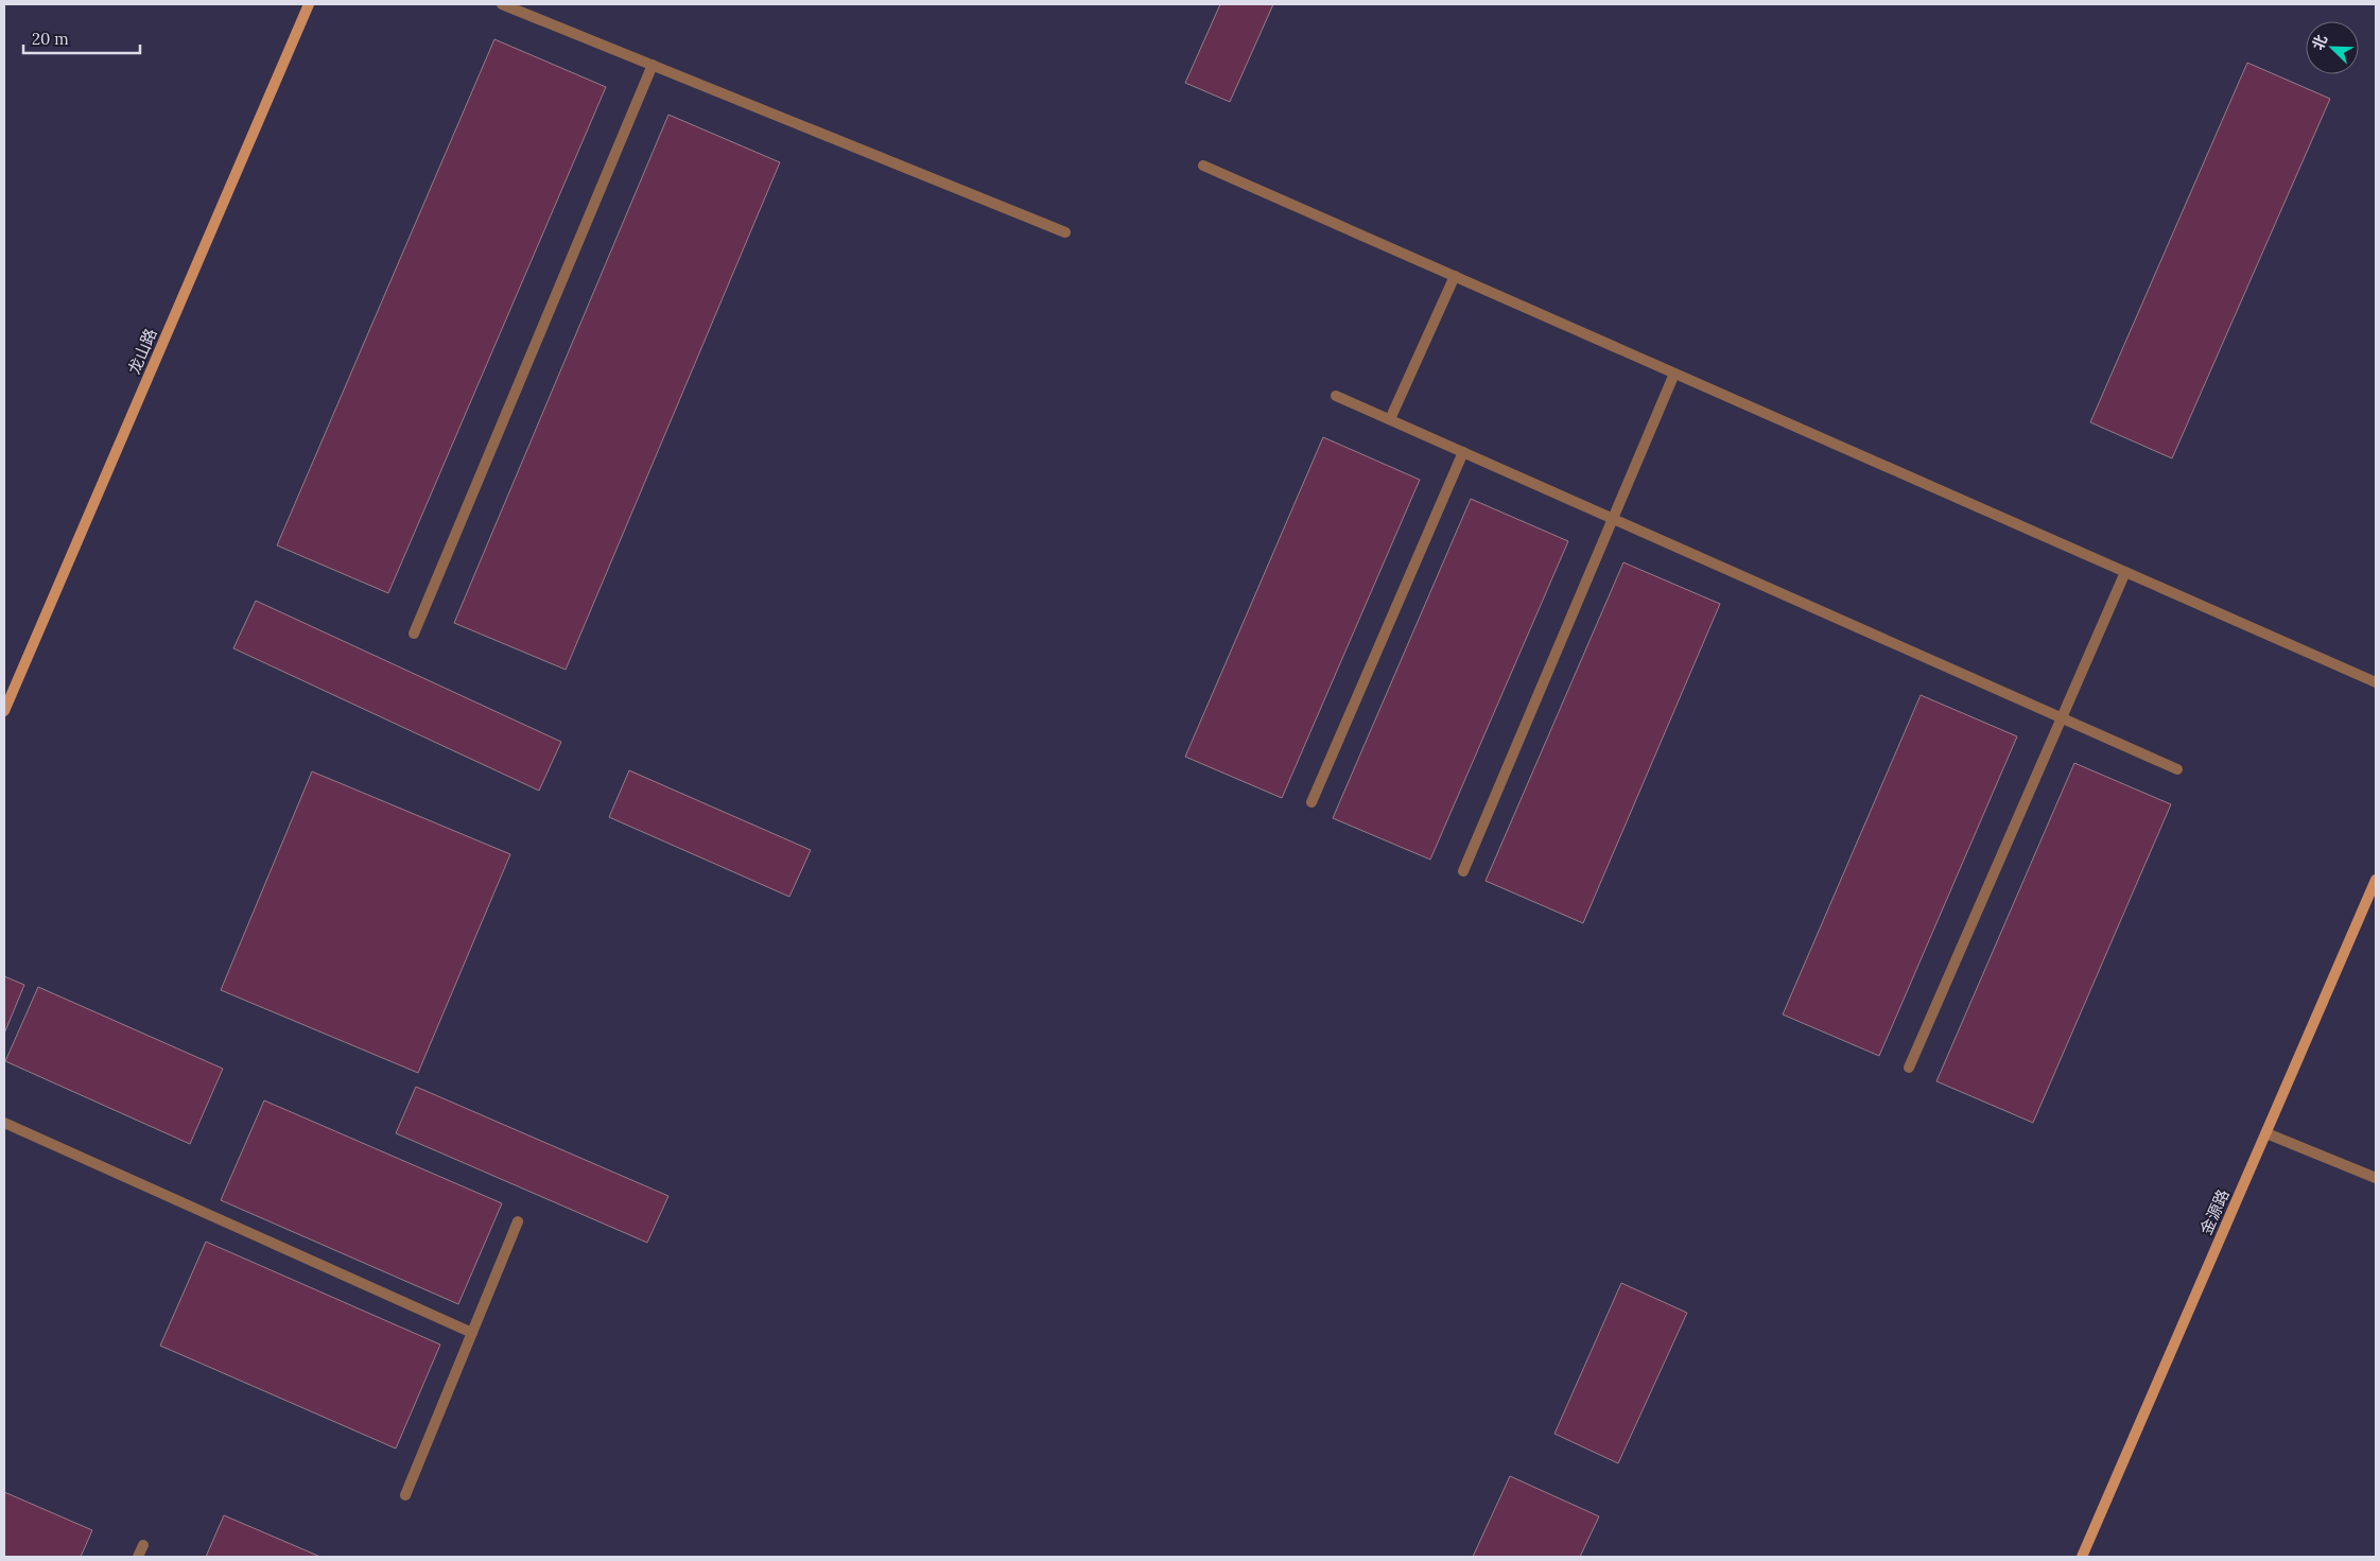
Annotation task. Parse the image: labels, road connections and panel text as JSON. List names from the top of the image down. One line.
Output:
{"streets":{"street":["龙山路","金源路"]},"scale_bar":"20 m","north":"top left"}
